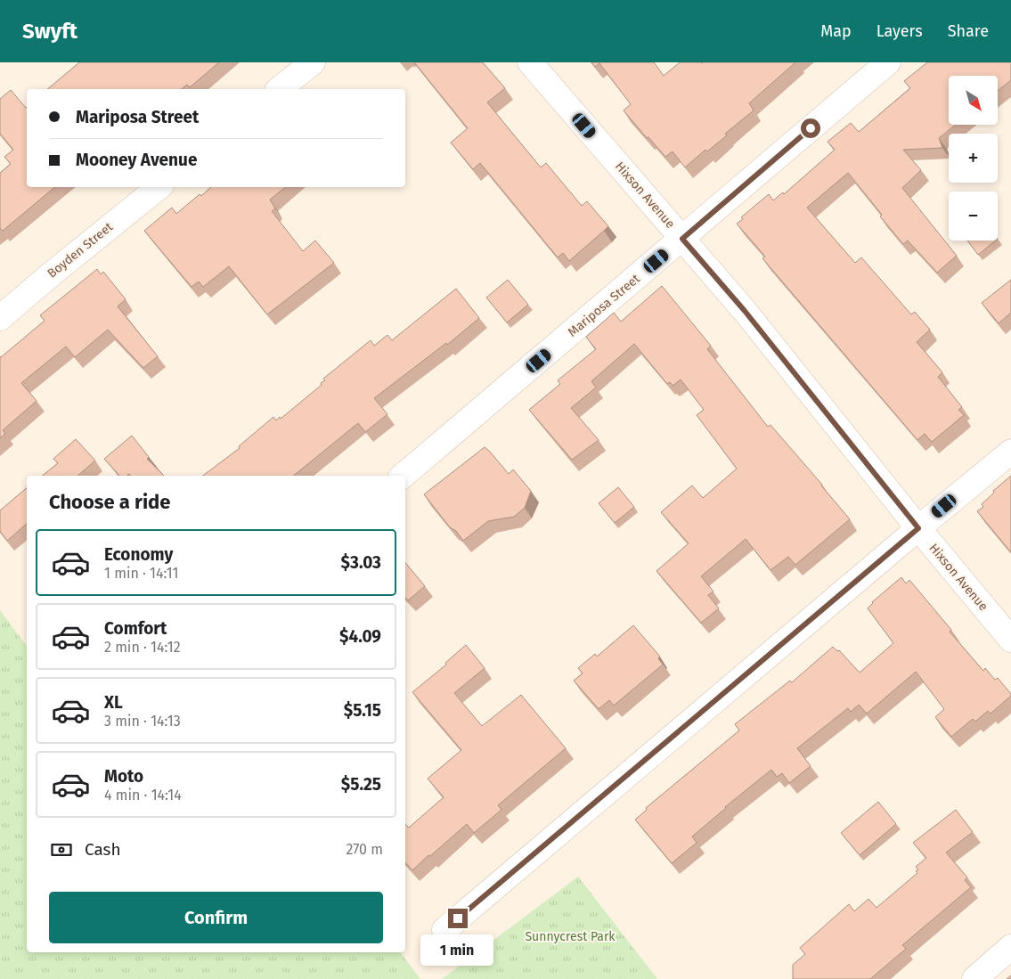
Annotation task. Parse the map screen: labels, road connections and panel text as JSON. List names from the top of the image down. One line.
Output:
{"streets":{"street":["Hixson Avenue","Boyden Street","Mariposa Street"]},"crossings":[["Hixson Avenue","Mariposa Street"]],"parks":["Sunnycrest Park"],"north":"bottom right","page":{"header":"Swyft","nav":["Map","Layers","Share"],"map_buttons":["+","−"],"banner":["Mariposa Street","Mooney Avenue"],"heading":"Choose a ride","list":[{"name":"Economy","note":"1 min · 14:11","value":"$3.03"},{"name":"Comfort","note":"2 min · 14:12","value":"$4.09"},{"name":"XL","note":"3 min · 14:13","value":"$5.15"},{"name":"Moto","note":"4 min · 14:14","value":"$5.25"}],"pay":["Cash","270 m"],"buttons":"Confirm","bubble":"1 min"}}
